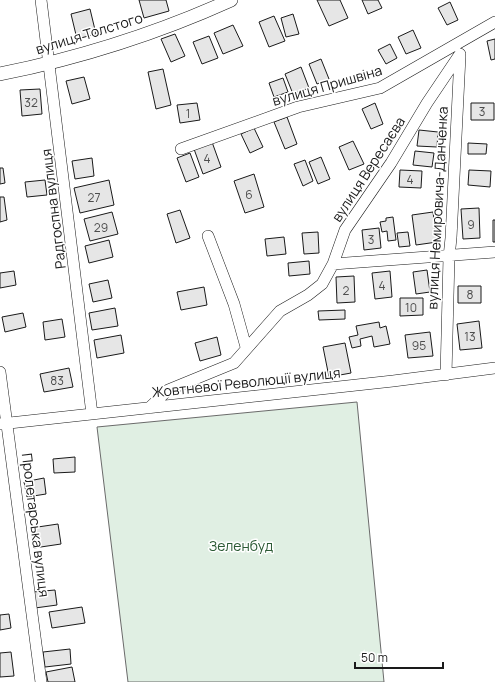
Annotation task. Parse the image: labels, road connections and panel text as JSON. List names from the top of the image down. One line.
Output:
{"streets":{"street":["вулиця Толстого","вулиця Пришвіна","вулиця Вересаєва","вулиця Немировича-Данченка","Радгоспна вулиця","Жовтневої Революції вулиця","Пролетарська вулиця"]},"crossings":[["вулиця Толстого","Радгоспна вулиця"],["вулиця Пришвіна","вулиця Вересаєва"],["вулиця Пришвіна","вулиця Немировича-Данченка"],["вулиця Вересаєва","вулиця Немировича-Данченка"],["вулиця Вересаєва","Жовтневої Революції вулиця"],["вулиця Немировича-Данченка","Жовтневої Революції вулиця"],["Радгоспна вулиця","Жовтневої Революції вулиця"],["Жовтневої Революції вулиця","Пролетарська вулиця"]],"parks":["Зеленбуд"],"house_numbers":["32","3","1","4","4","6","27","9","29","3","4","2","8","10","13","95","83"],"scale_bar":"50 m"}
